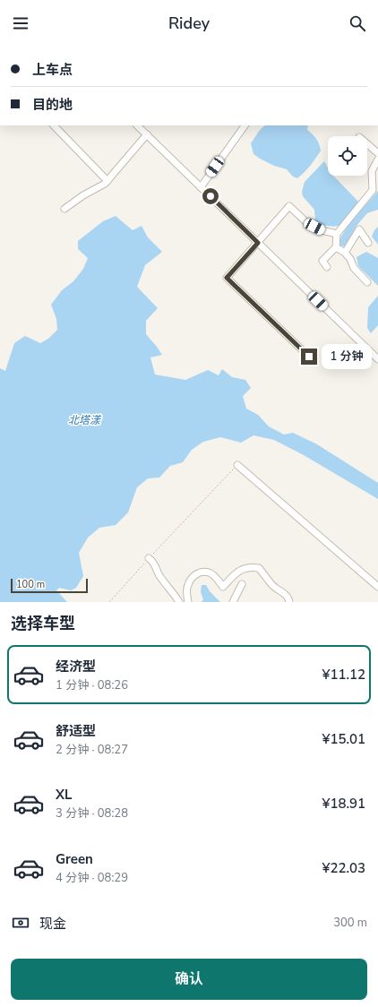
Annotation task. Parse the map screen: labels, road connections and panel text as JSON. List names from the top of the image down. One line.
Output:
{"water":["北塔漾"],"scale_bar":"100 m","page":{"header":"Ridey","banner":["上车点","目的地"],"bubble":"1 分钟","scale":"100 m","heading":"选择车型","list":[{"name":"经济型","note":"1 分钟 · 08:26","value":"¥11.12"},{"name":"舒适型","note":"2 分钟 · 08:27","value":"¥15.01"},{"name":"XL","note":"3 分钟 · 08:28","value":"¥18.91"},{"name":"Green","note":"4 分钟 · 08:29","value":"¥22.03"}],"pay":["现金","300 m"],"buttons":"确认"}}
